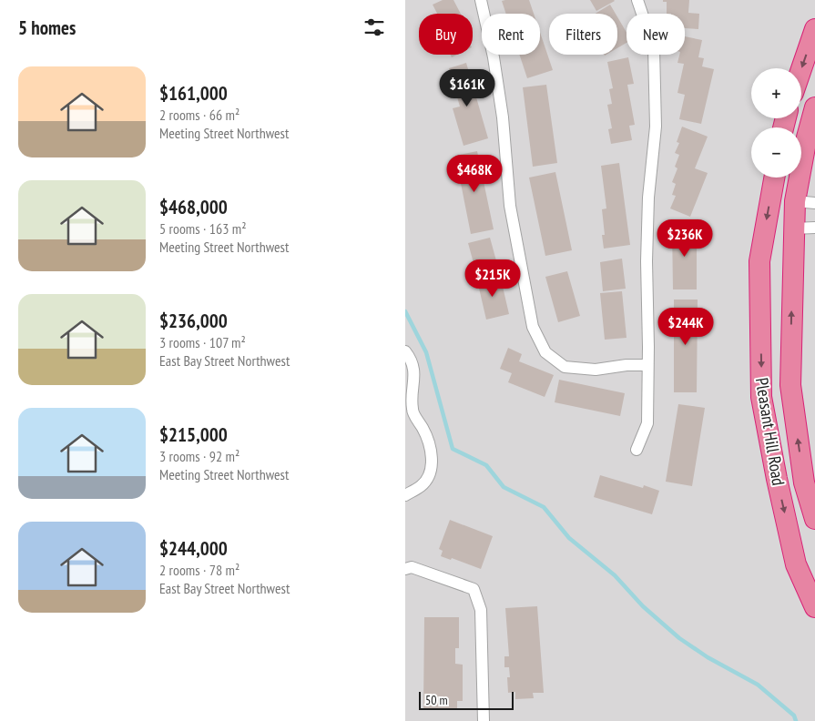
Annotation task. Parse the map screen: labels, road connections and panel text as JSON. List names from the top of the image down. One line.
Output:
{"streets":{"highway":["Pleasant Hill Road"]},"scale_bar":"50 m","page":{"heading":"5 homes","chip":["Buy","Rent","Filters","New"],"list":[{"name":"$161,000","note":"2 rooms · 66 m² · Meeting Street Northwest"},{"name":"$468,000","note":"5 rooms · 163 m² · Meeting Street Northwest"},{"name":"$236,000","note":"3 rooms · 107 m² · East Bay Street Northwest"},{"name":"$215,000","note":"3 rooms · 92 m² · Meeting Street Northwest"},{"name":"$244,000","note":"2 rooms · 78 m² · East Bay Street Northwest"}],"map_buttons":["+","−"],"price":["$161K","$468K","$236K","$215K","$244K"],"scale":"50 m"}}
